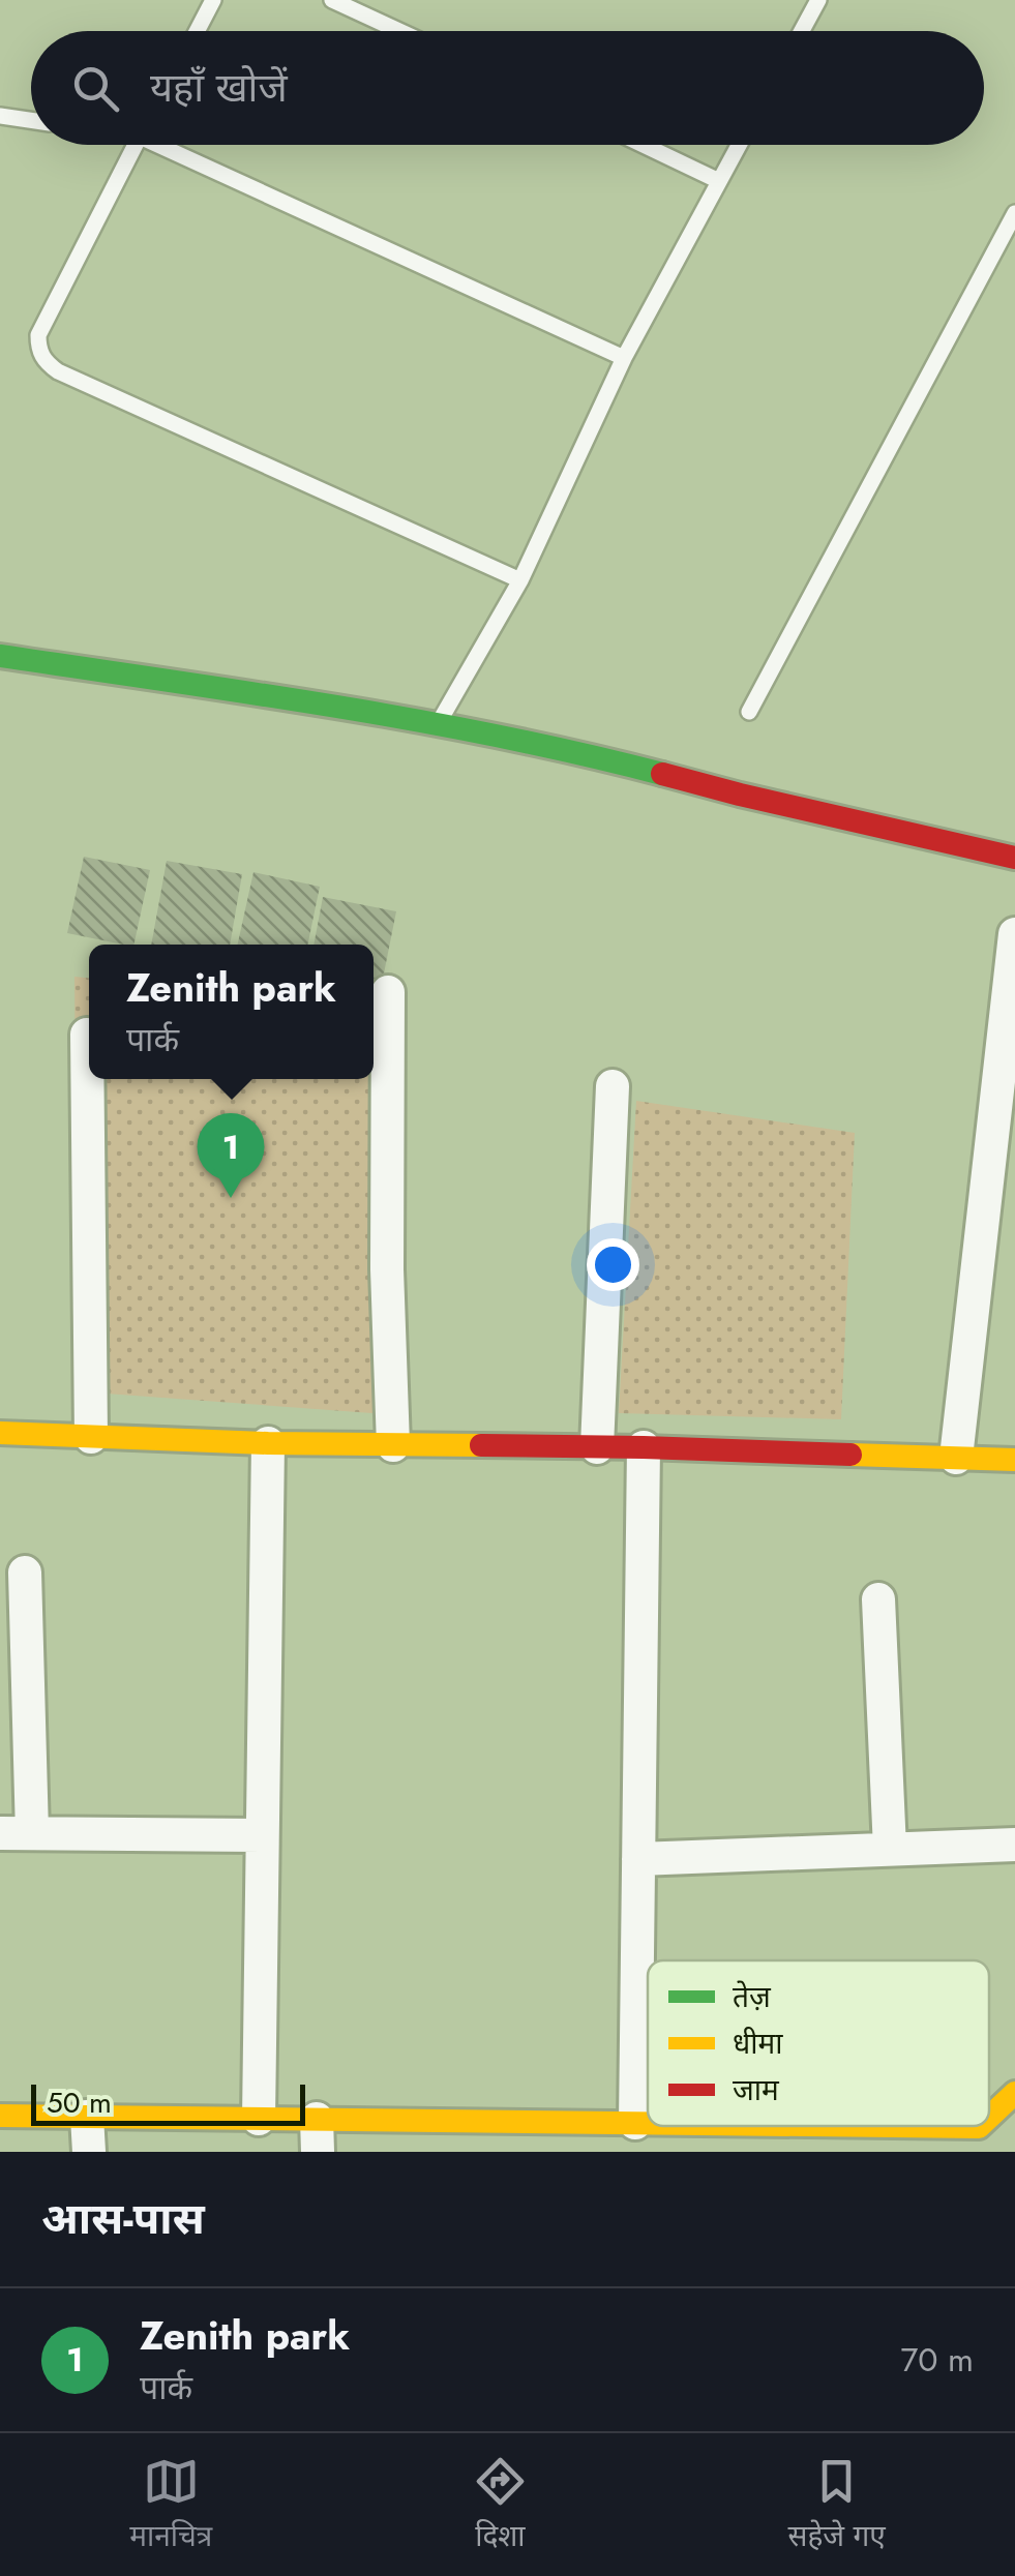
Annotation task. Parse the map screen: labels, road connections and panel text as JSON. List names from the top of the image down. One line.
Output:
{"legend":["तेज़","धीमा","जाम"],"scale_bar":"50 m","page":{"search":"यहाँ खोजें","popup":["Zenith park","पार्क"],"pins":"1","scale":"50 m","heading":"आस-पास","list":[{"mark":"1","name":"Zenith park","note":"पार्क","value":"70 m"}],"nav":["मानचित्र","दिशा","सहेजे गए"]}}
